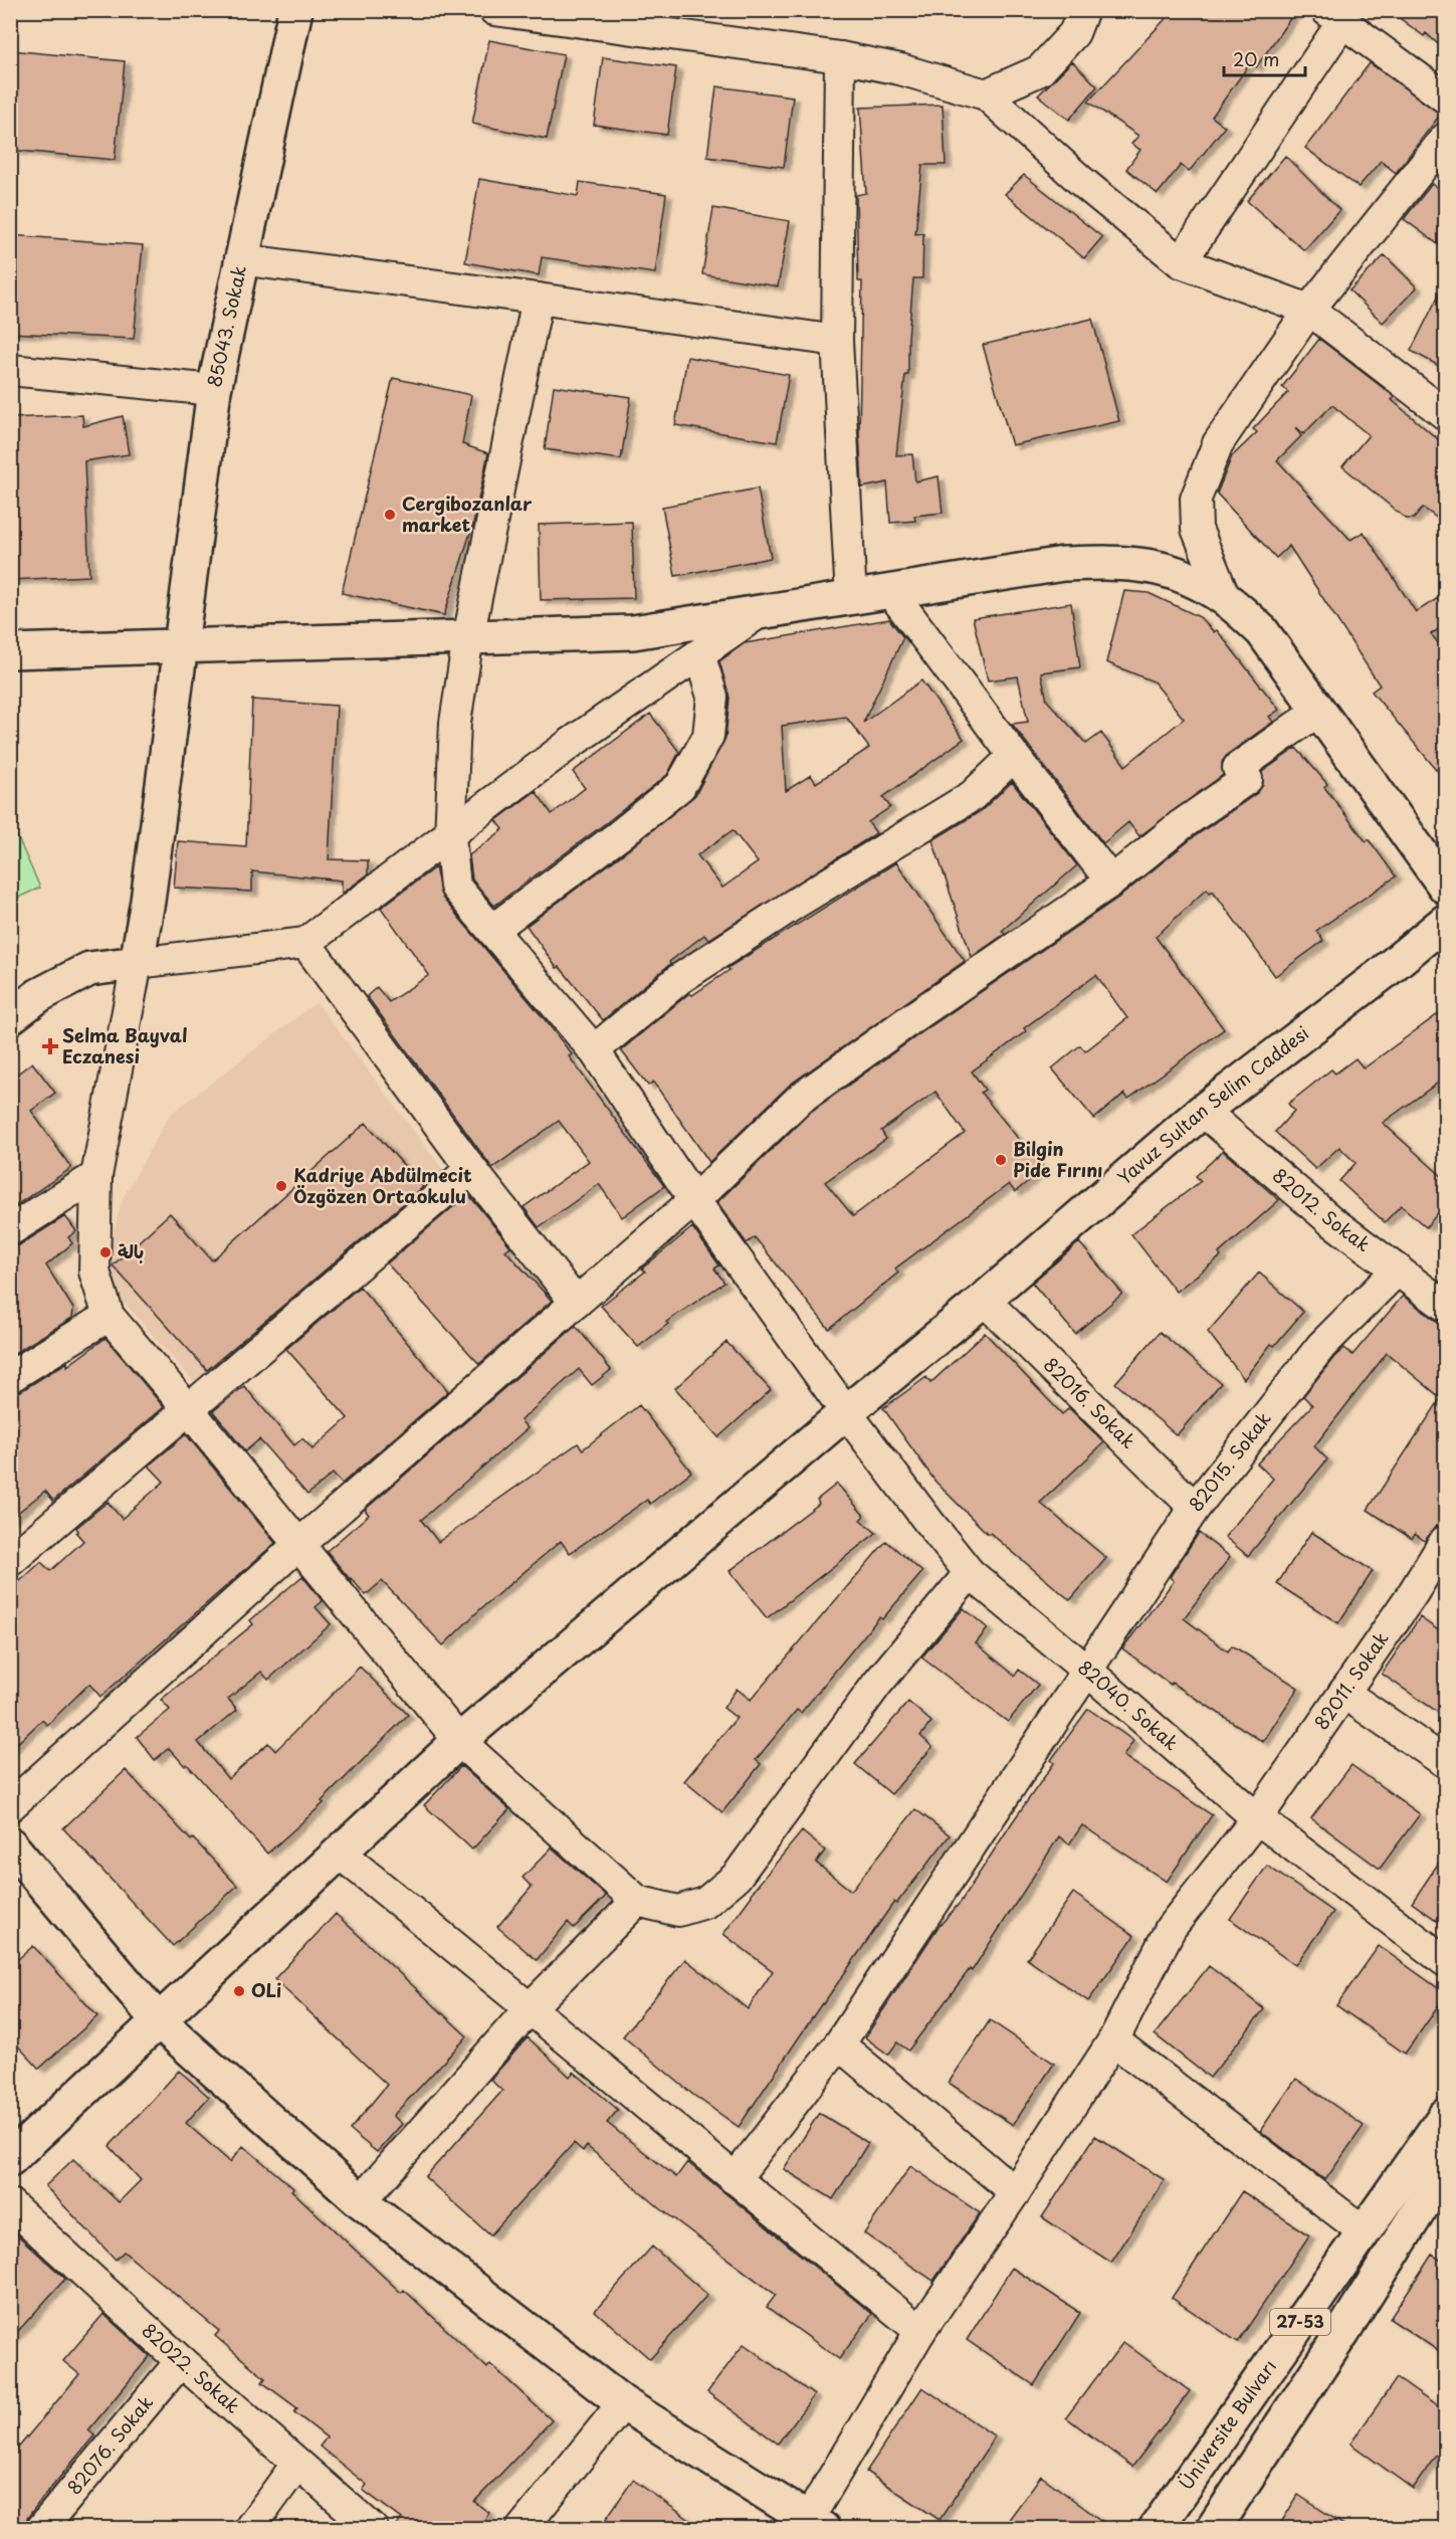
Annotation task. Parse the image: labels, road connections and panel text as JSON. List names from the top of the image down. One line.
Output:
{"streets":{"street":["85043. Sokak","Yavuz Sultan Selim Caddesi","82012. Sokak","82016. Sokak","82015. Sokak","82011. Sokak","82040. Sokak","27-53","82022. Sokak","Üniversite Bulvarı","82076. Sokak"]},"crossings":[["Yavuz Sultan Selim Caddesi","82012. Sokak"],["Yavuz Sultan Selim Caddesi","82016. Sokak"],["Yavuz Sultan Selim Caddesi","82040. Sokak"],["82012. Sokak","82015. Sokak"],["82016. Sokak","82015. Sokak"],["82015. Sokak","82040. Sokak"],["82011. Sokak","82040. Sokak"],["82022. Sokak","82076. Sokak"]],"places":{"other":["Cergibozanlar market","Bilgin Pide Fırını","Kadriye Abdülmecit Özgözen Ortaokulu","بالة","OLi"],"health":["Selma Bayval Eczanesi"]},"scale_bar":"20 m"}
